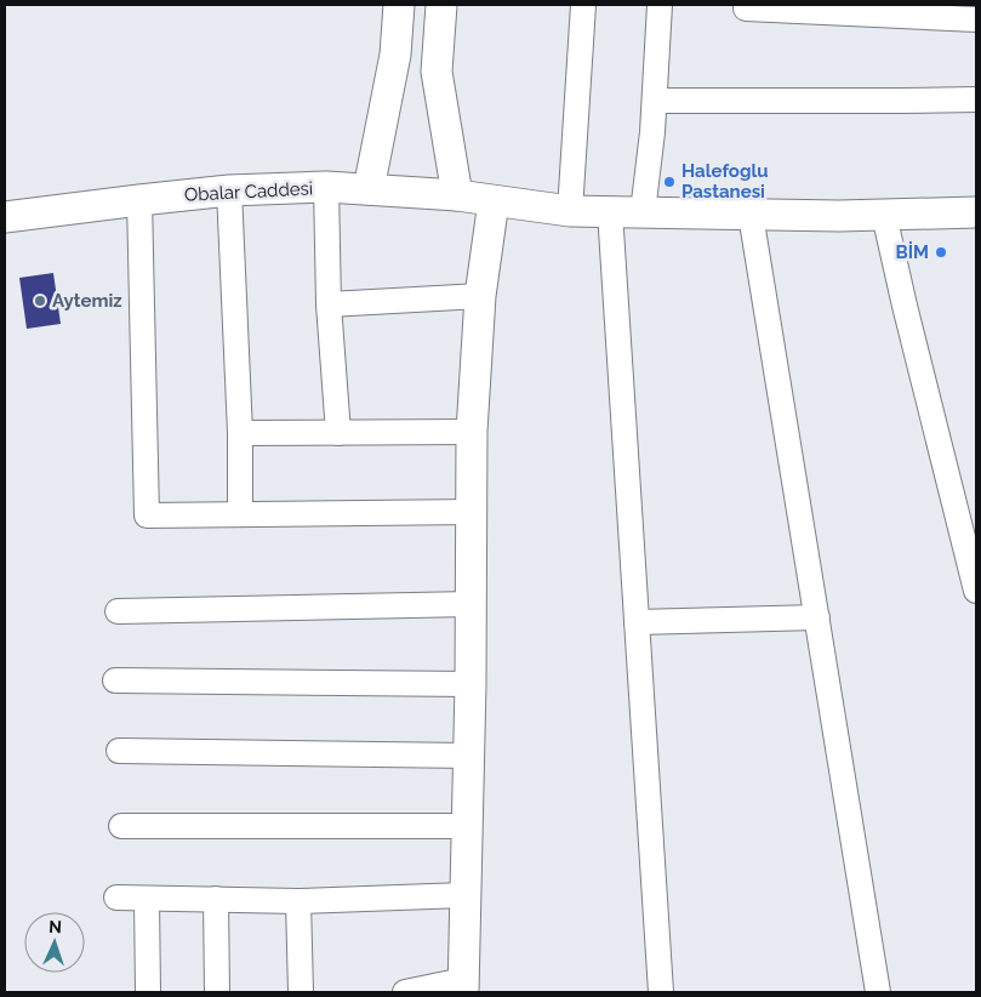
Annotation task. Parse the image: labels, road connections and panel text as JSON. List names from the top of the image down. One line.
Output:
{"streets":{"main road":["Obalar Caddesi"]},"places":["Halefoglu Pastanesi","BİM","Aytemiz"],"north":"top"}
